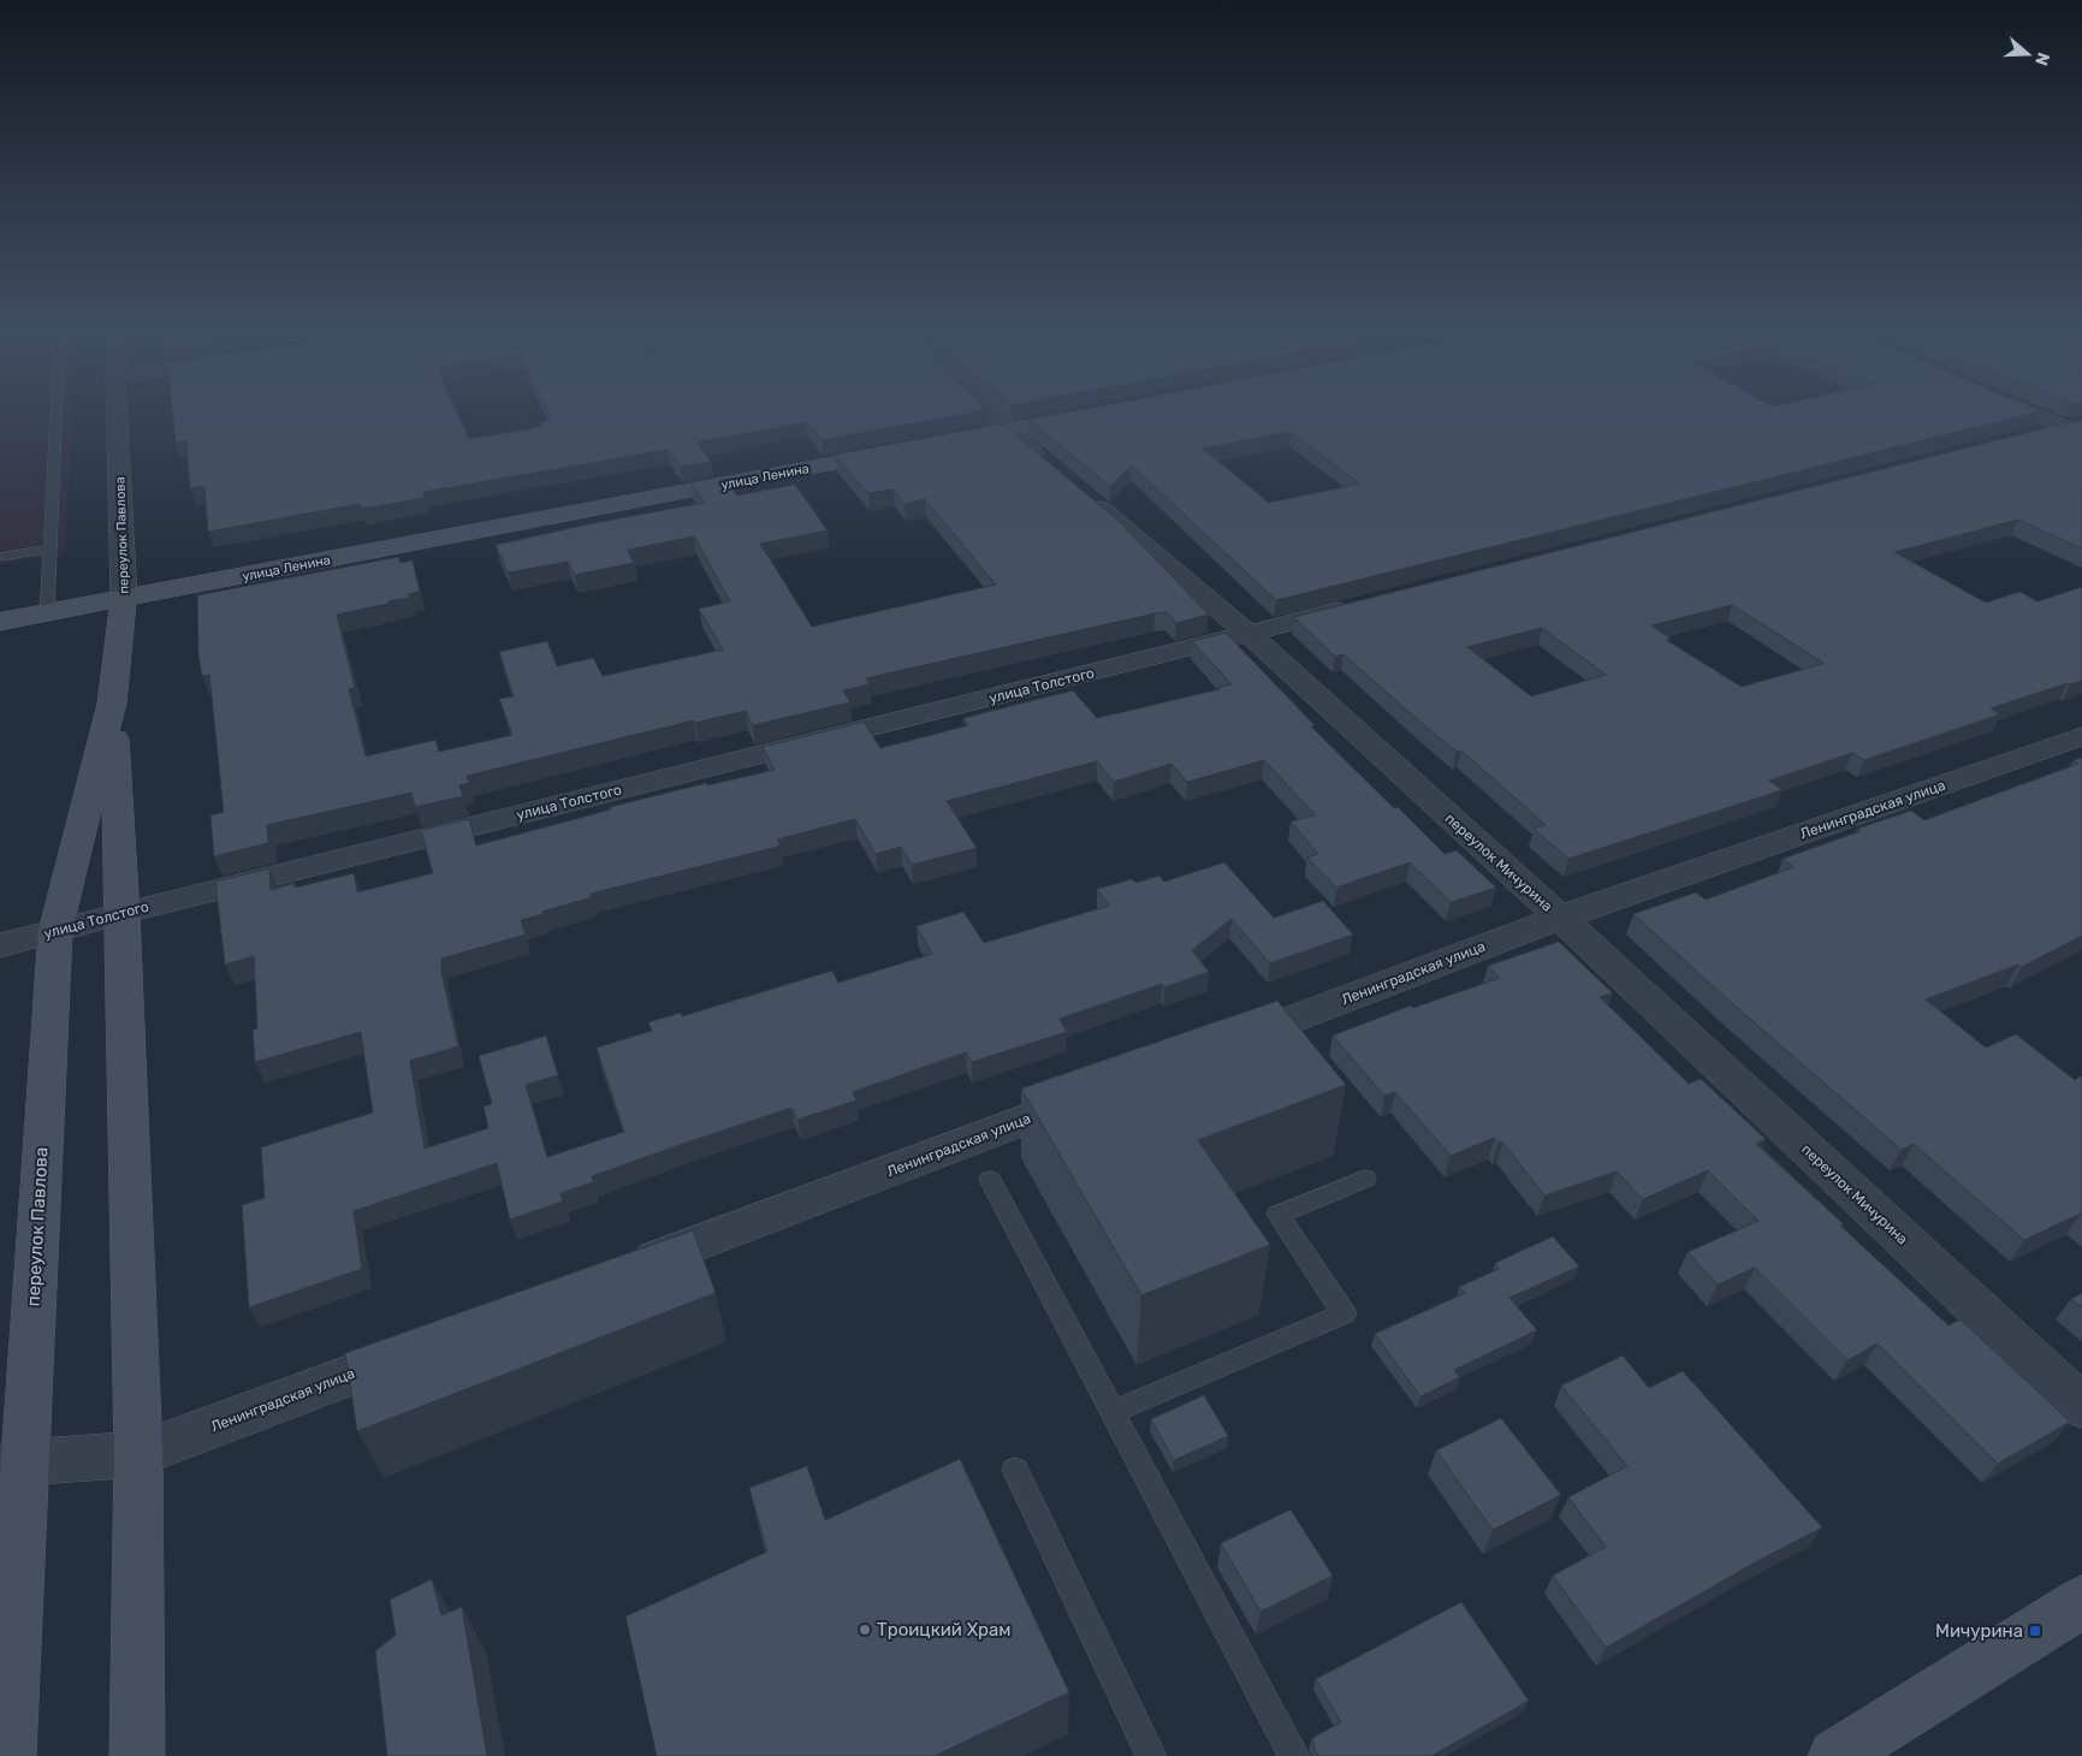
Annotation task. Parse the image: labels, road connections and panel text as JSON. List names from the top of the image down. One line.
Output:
{"streets":{"street":["улица Ленина","переулок Павлова","улица Толстого","Ленинградская улица","переулок Мичурина"]},"crossings":[["улица Ленина","переулок Павлова"],["переулок Павлова","улица Толстого"],["переулок Павлова","Ленинградская улица"],["улица Толстого","переулок Мичурина"],["Ленинградская улица","переулок Мичурина"]],"places":{"other":["Троицкий Храм"],"transit":["Мичурина"]},"north":"right"}
